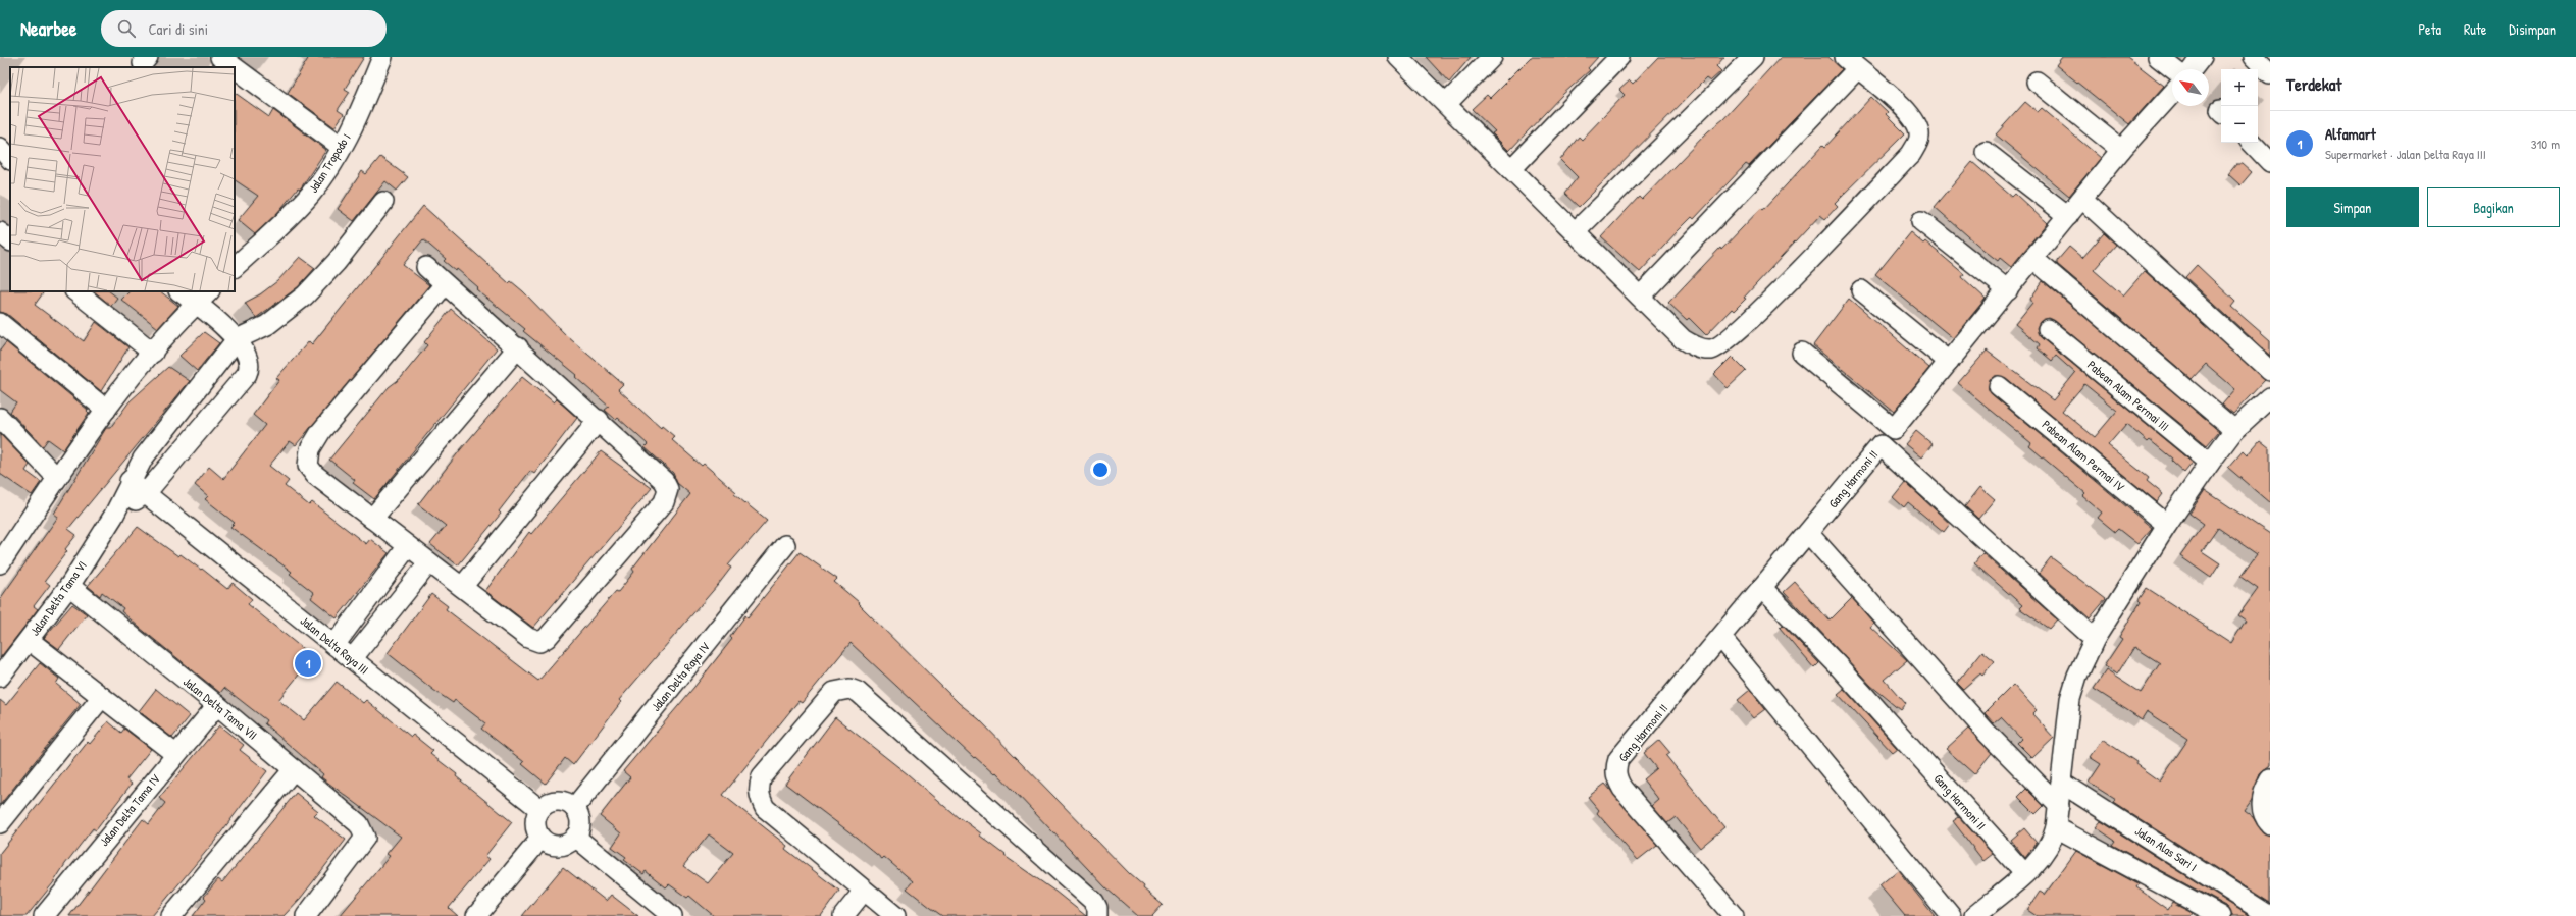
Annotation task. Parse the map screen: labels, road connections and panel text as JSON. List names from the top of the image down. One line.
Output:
{"streets":{"street":["Jalan Tropodo I","Pabean Alam Permai III","Pabean Alam Permai IV","Gang Harmoni II","Jalan Delta Tama VI","Jalan Delta Raya III","Jalan Delta Raya IV","Jalan Delta Tama VII","Jalan Delta Tama IV","Jalan Alas Sari I"]},"crossings":[["Jalan Delta Tama VI","Jalan Delta Raya III"],["Jalan Delta Tama VI","Jalan Delta Tama VII"],["Jalan Delta Raya III","Jalan Delta Raya IV"],["Jalan Delta Tama VII","Jalan Delta Tama IV"]],"north":"top left","page":{"header":"Nearbee","search":"Cari di sini","nav":["Peta","Rute","Disimpan"],"heading":"Terdekat","map_buttons":["+","−"],"list":[{"mark":"1","name":"Alfamart","note":"Supermarket · Jalan Delta Raya III","value":"310 m"}],"buttons":["Simpan","Bagikan"],"pins":"1"}}
